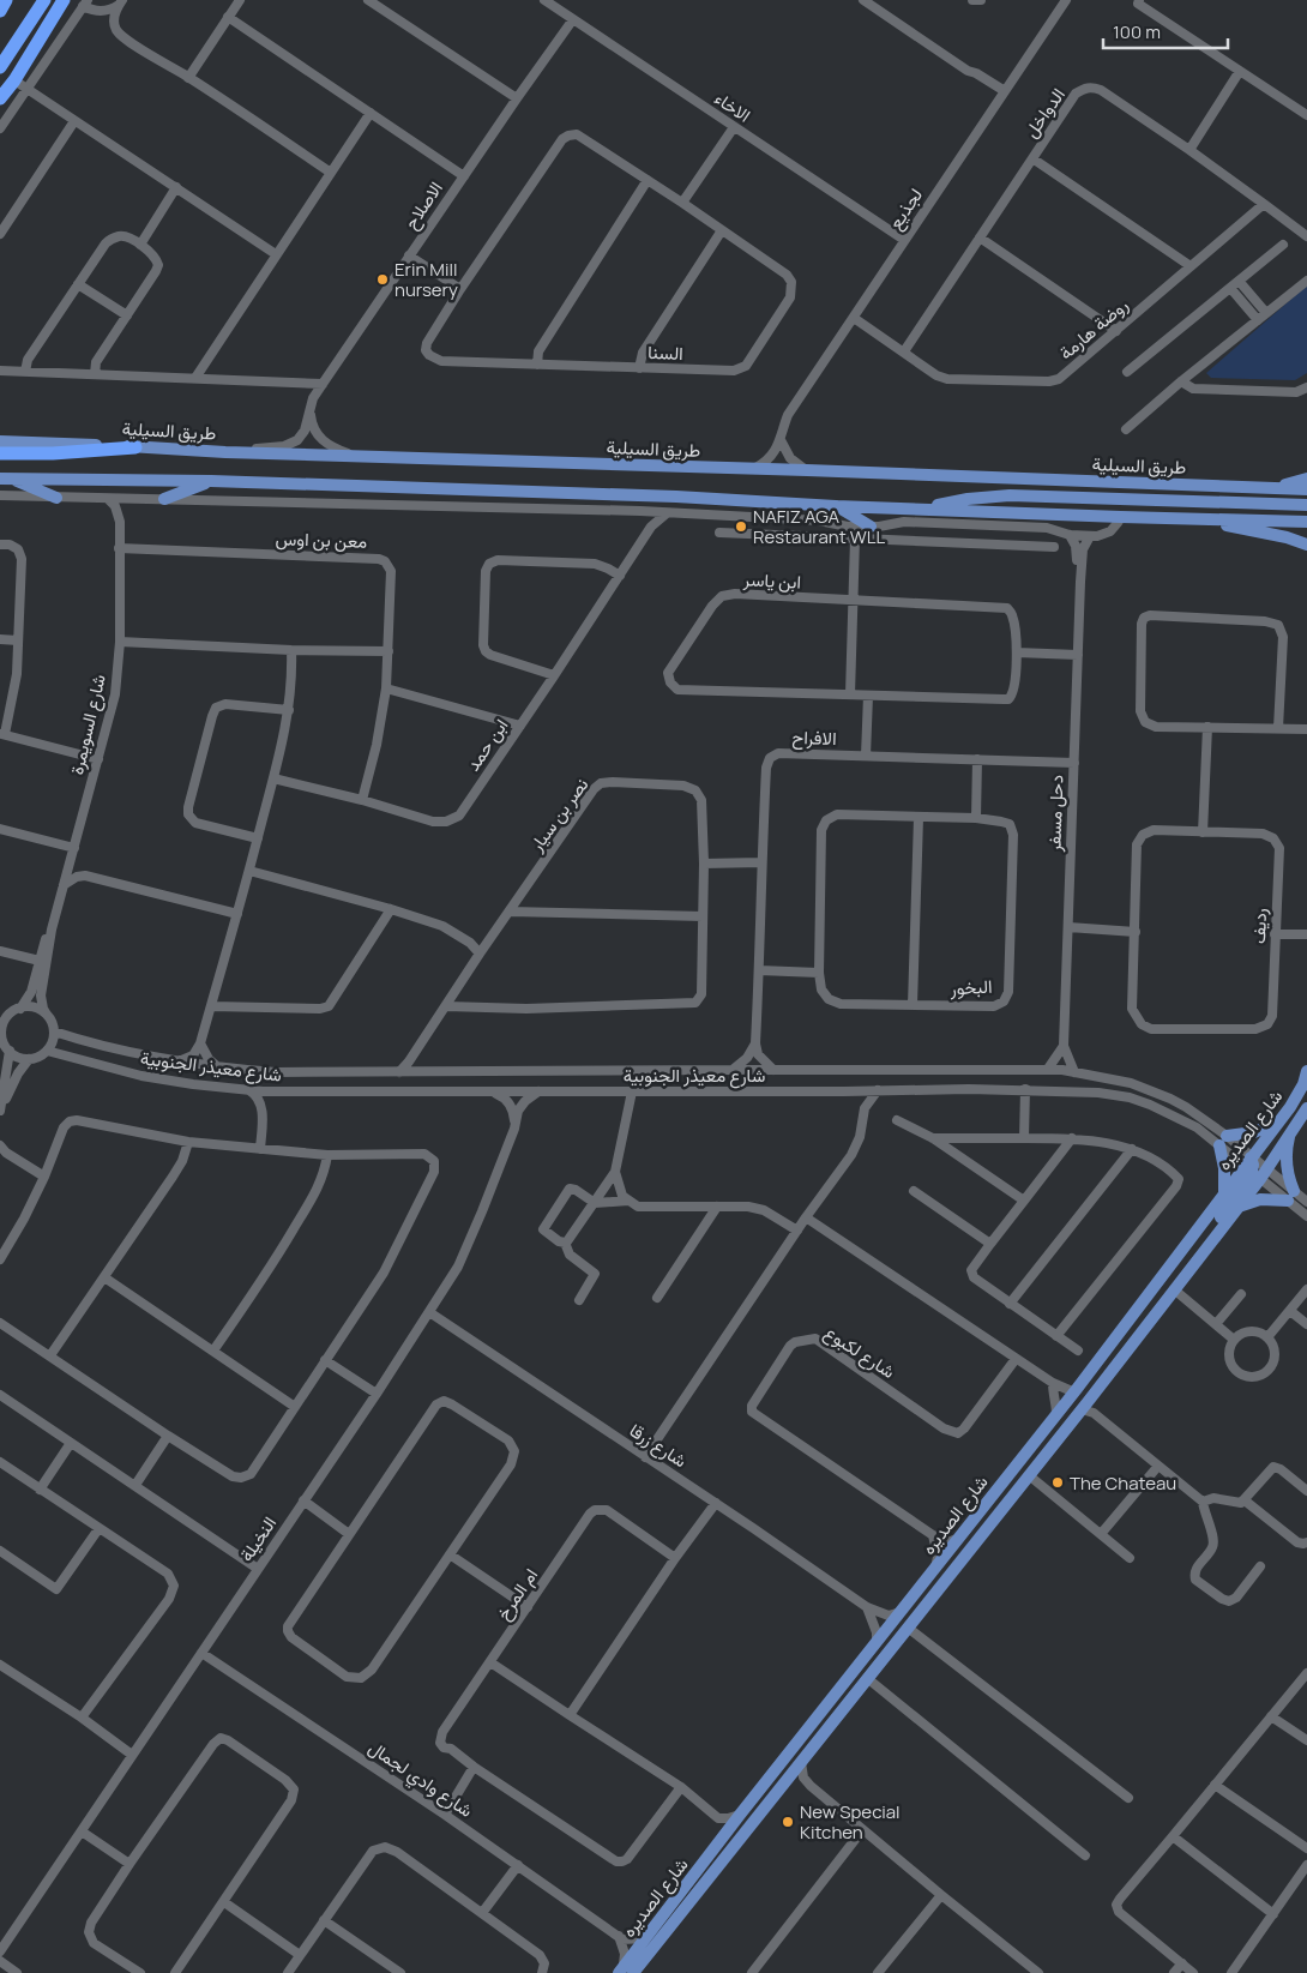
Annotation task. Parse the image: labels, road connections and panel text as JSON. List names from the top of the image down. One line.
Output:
{"streets":{"main road":["طريق السيلية","شارع الصديره"],"street":["الاخاء","الدواخل","الاصلاح","لجذيع","روضة هارمة","السنا","معن بن اوس","ابن ياسر","شارع السويمرة","الافراح","ابن حمد","دحل مسفر","نصر بن سيار","رديف","البخور","شارع معيذر الجنوبية","شارع لكبوع","شارع زرقا","النخيلة","ام المرخ","شارع وادي لجمال"]},"crossings":[["الاخاء","الاصلاح"],["الاخاء","لجذيع"],["الدواخل","روضة هارمة"],["الاصلاح","طريق السيلية"],["لجذيع","روضة هارمة"],["لجذيع","طريق السيلية"],["معن بن اوس","شارع السويمرة"],["معن بن اوس","ابن حمد"],["شارع السويمرة","شارع معيذر الجنوبية"],["الافراح","دحل مسفر"],["دحل مسفر","شارع معيذر الجنوبية"],["نصر بن سيار","شارع معيذر الجنوبية"],["شارع معيذر الجنوبية","شارع الصديره"],["شارع معيذر الجنوبية","النخيلة"],["شارع الصديره","شارع لكبوع"],["شارع الصديره","شارع زرقا"],["شارع الصديره","شارع وادي لجمال"],["شارع زرقا","النخيلة"],["النخيلة","شارع وادي لجمال"]],"places":["Erin Mill nursery","NAFIZ AGA Restaurant WLL","The Chateau","New Special Kitchen"],"scale_bar":"100 m"}
